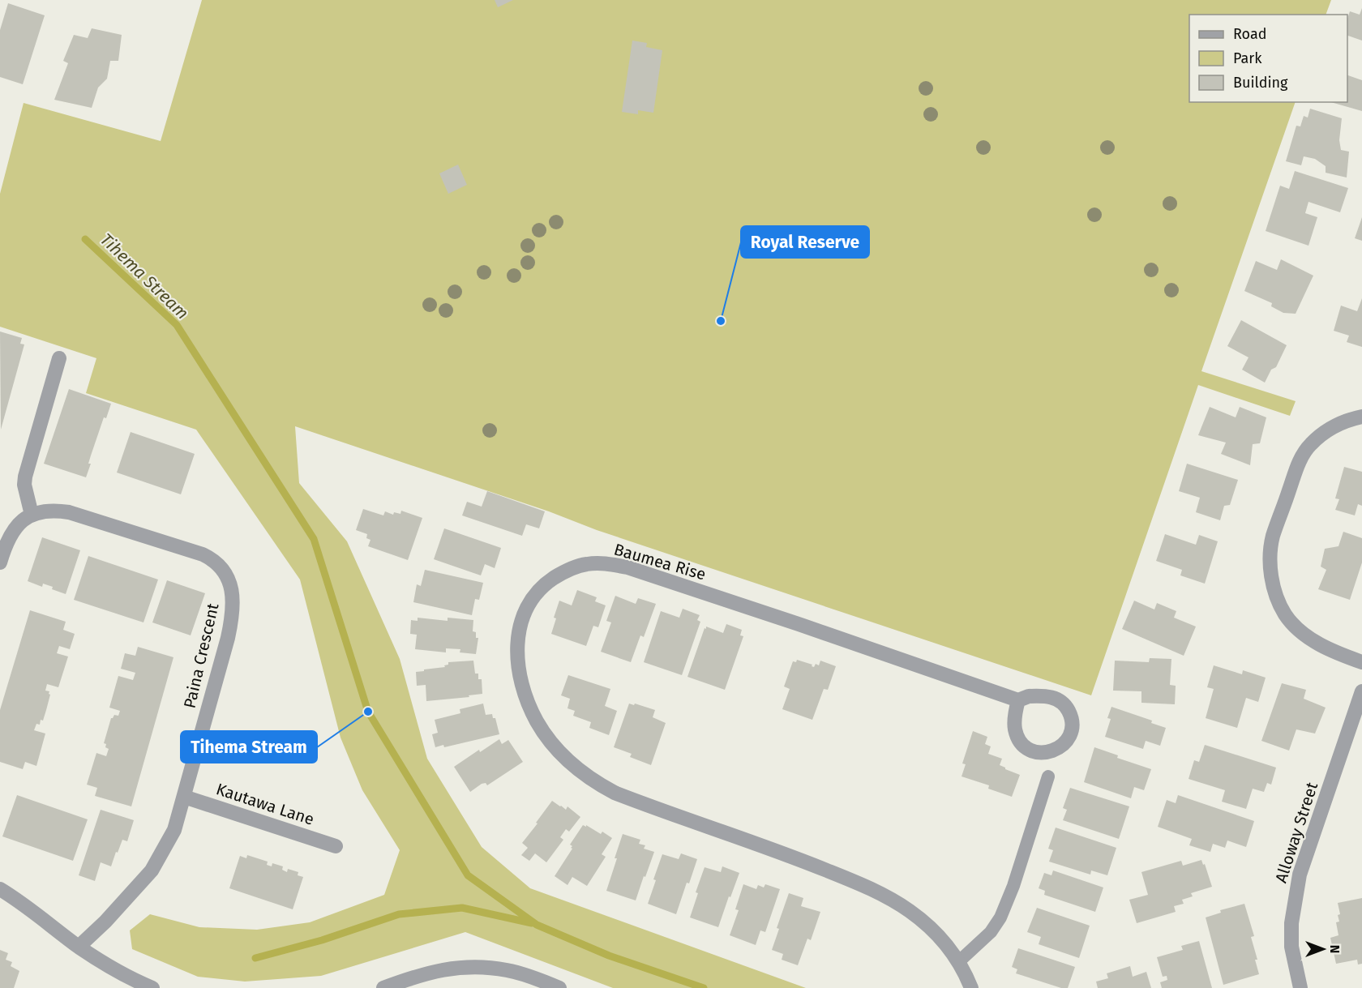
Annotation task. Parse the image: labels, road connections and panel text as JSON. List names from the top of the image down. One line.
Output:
{"streets":{"street":["Baumea Rise","Paina Crescent","Kautawa Lane","Alloway Street"]},"crossings":[["Paina Crescent","Kautawa Lane"]],"water":["Tihema Stream"],"places":["Royal Reserve","Tihema Stream"],"legend":["Road","Park","Building"],"north":"right"}
